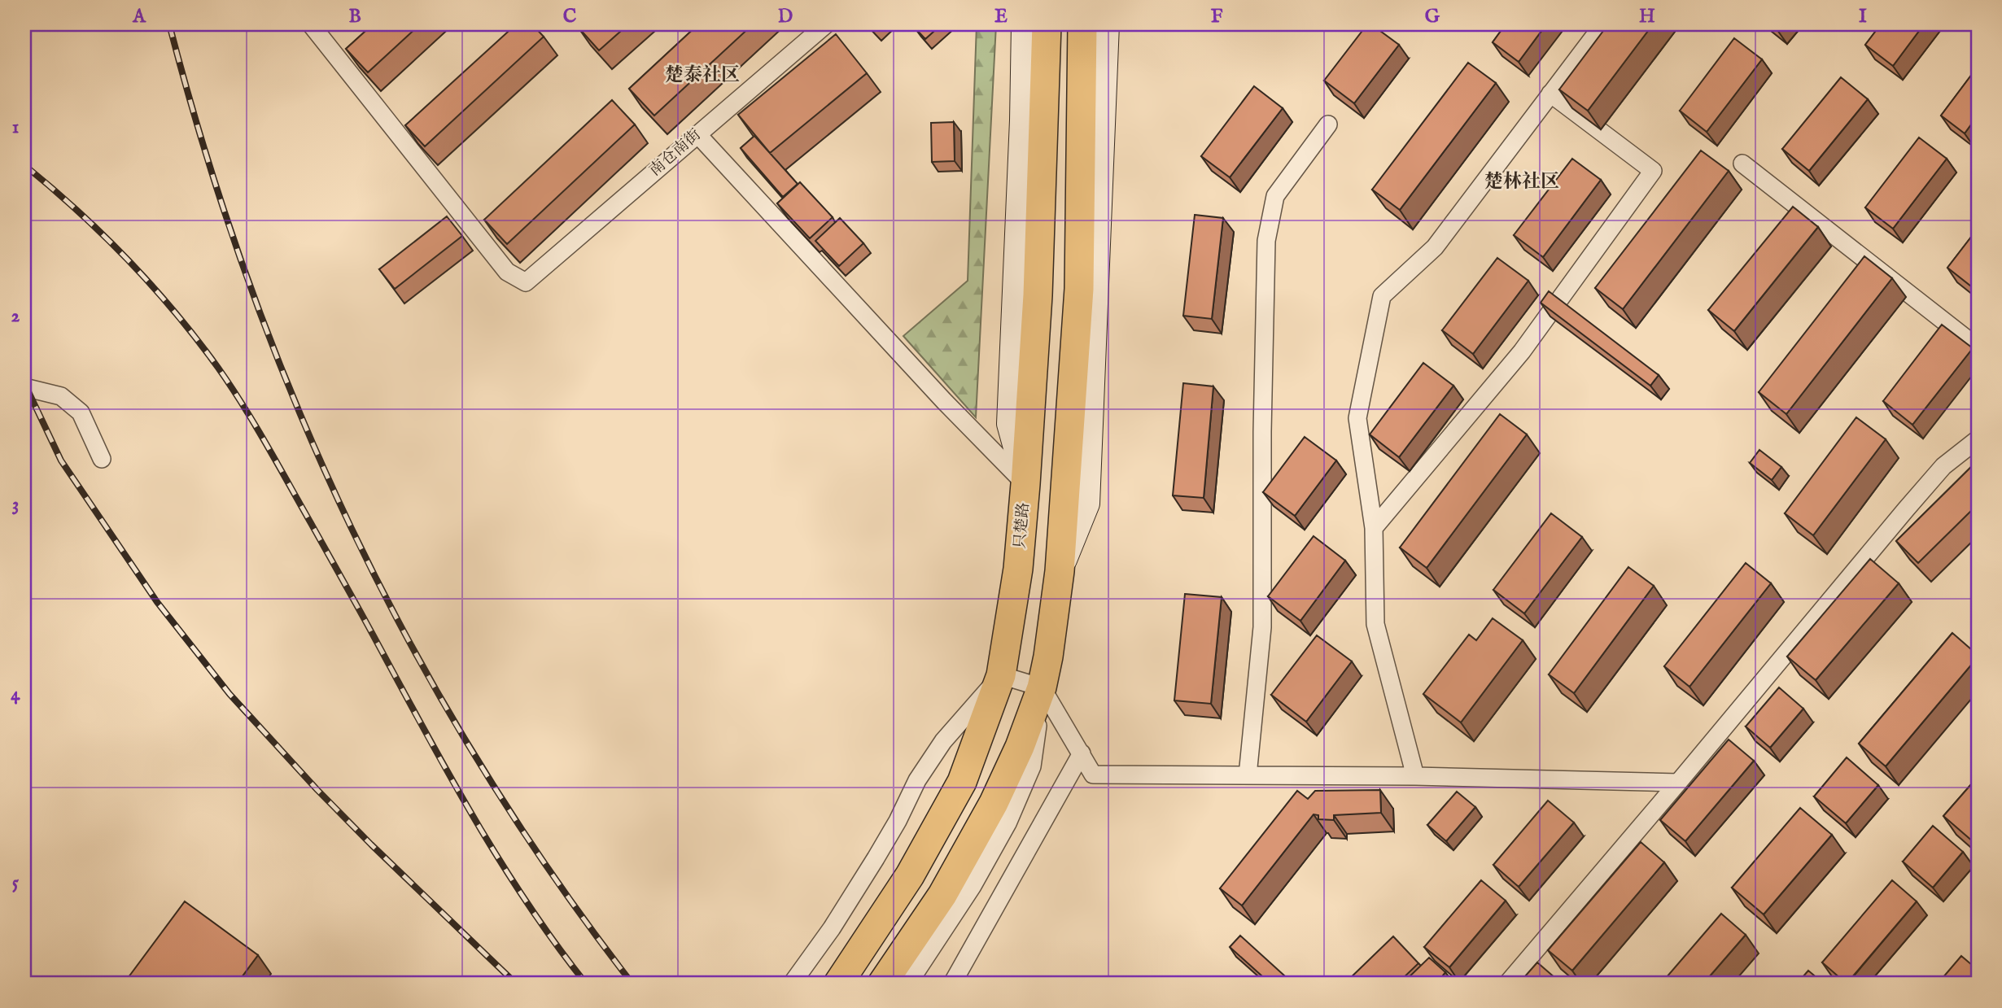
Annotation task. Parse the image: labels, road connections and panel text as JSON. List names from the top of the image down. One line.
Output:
{"streets":{"highway":["只楚路"],"street":["南仓南街"]},"districts":["楚泰社区","楚林社区"],"grid":{"columns":["A","B","C","D","E","F","G","H","I"],"rows":["1","2","3","4","5"]}}
